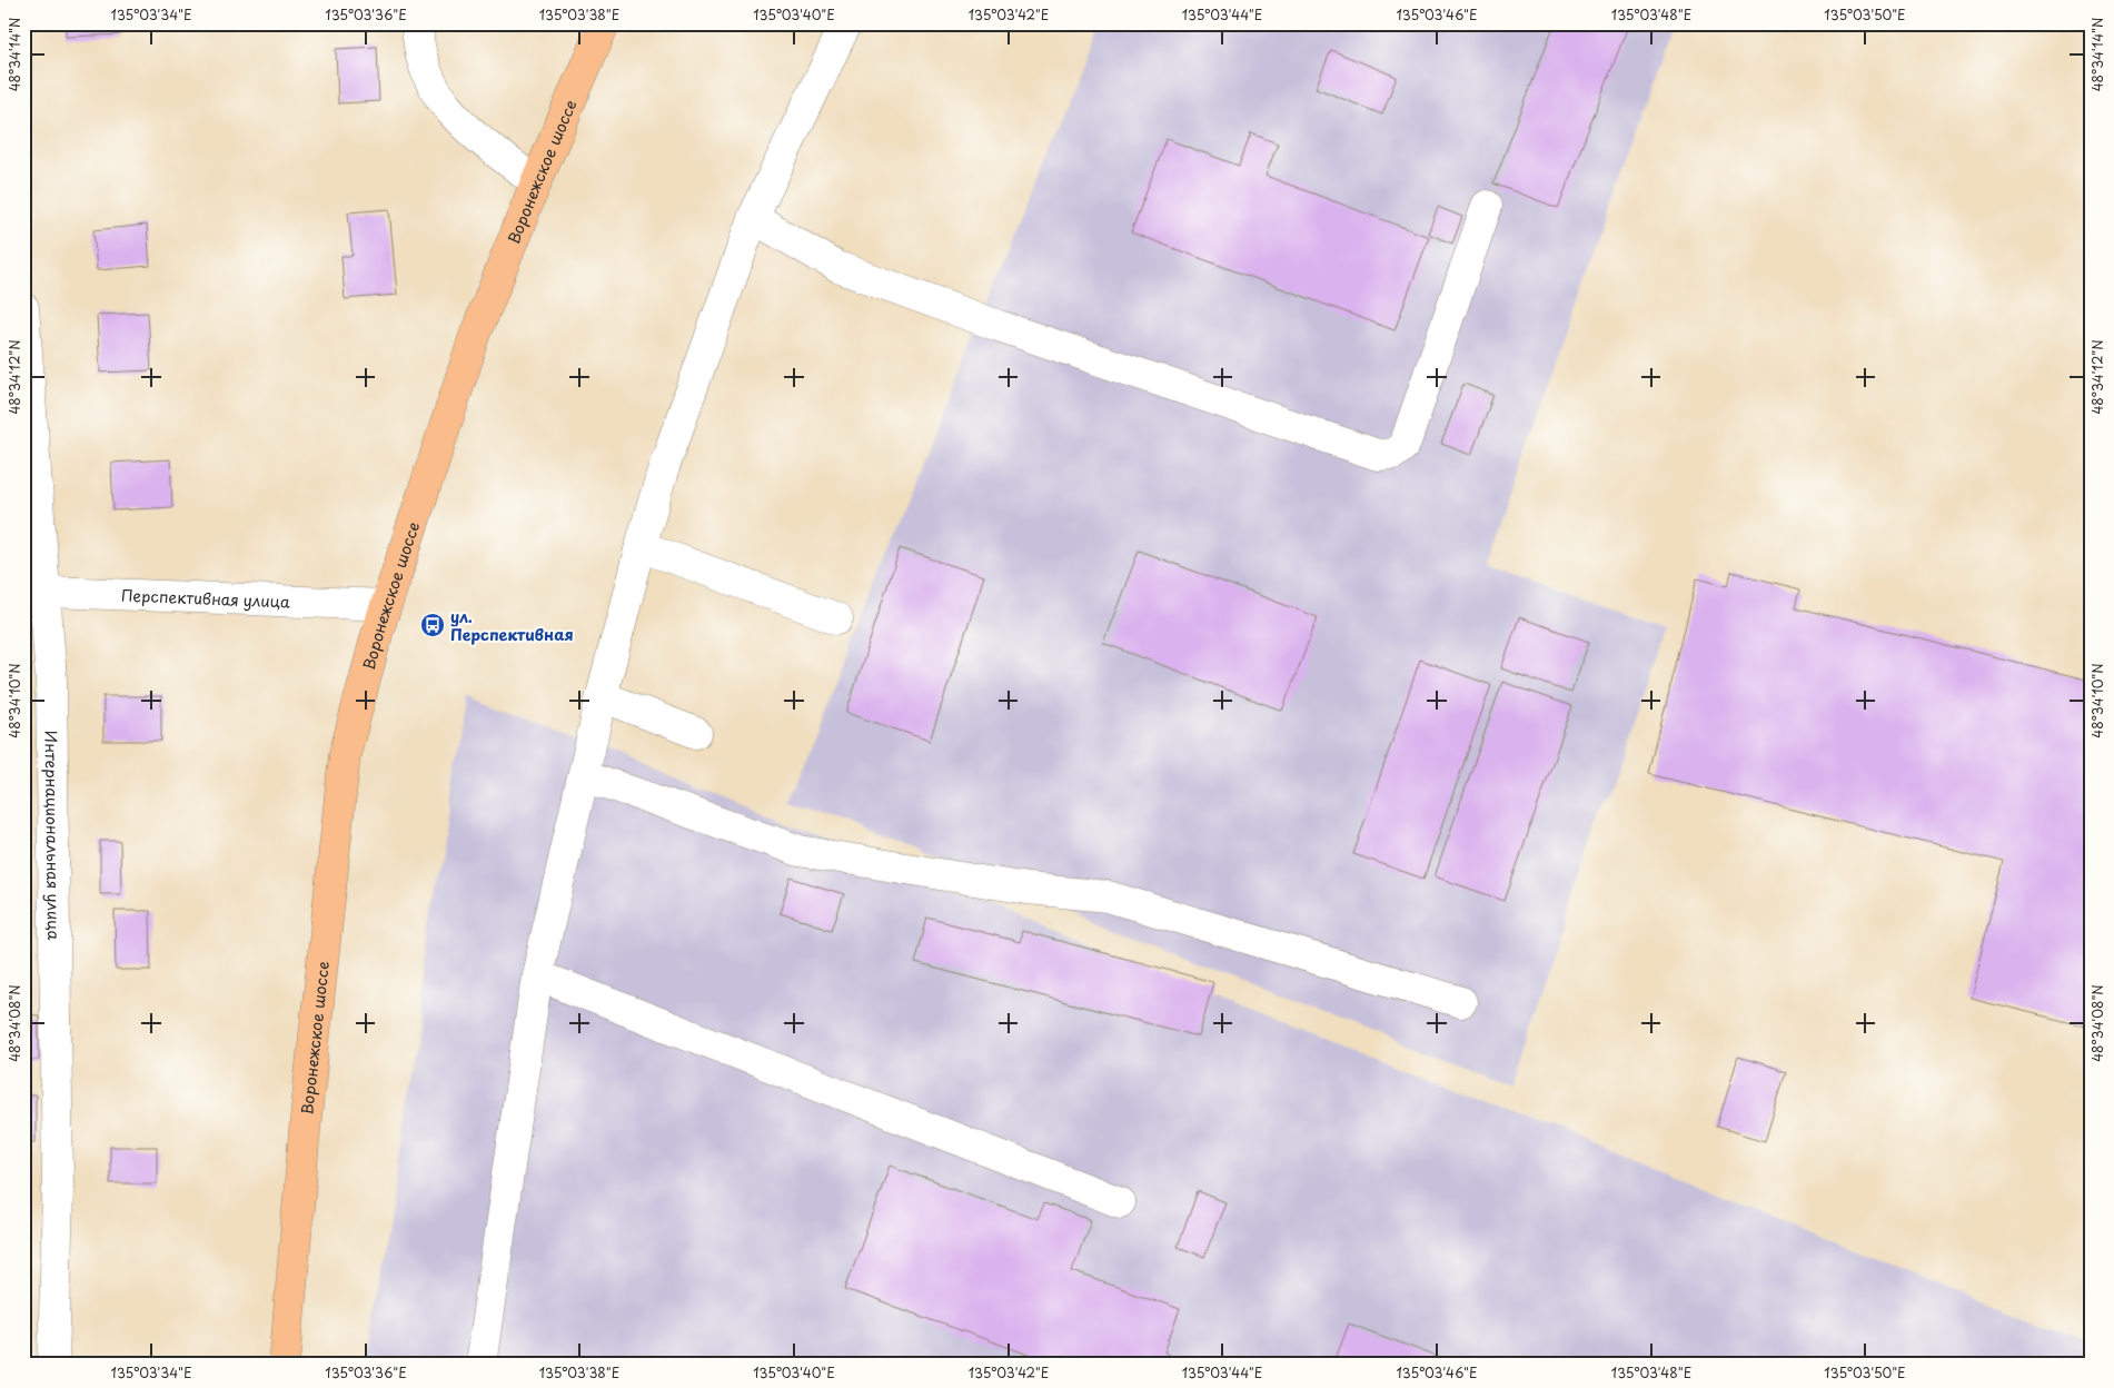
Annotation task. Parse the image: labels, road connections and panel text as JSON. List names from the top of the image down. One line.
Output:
{"streets":{"main road":["Воронежское шоссе"],"street":["Перспективная улица","Интернациональная улица"]},"crossings":[["Воронежское шоссе","Перспективная улица"],["Перспективная улица","Интернациональная улица"]],"places":{"bus stop":["ул. Перспективная"]},"coordinates":["135°03'34\"E","135°03'36\"E","135°03'38\"E","135°03'40\"E","135°03'42\"E","135°03'44\"E","135°03'46\"E","135°03'48\"E","135°03'50\"E","48°34'14\"N","48°34'12\"N","48°34'10\"N","48°34'08\"N"]}
